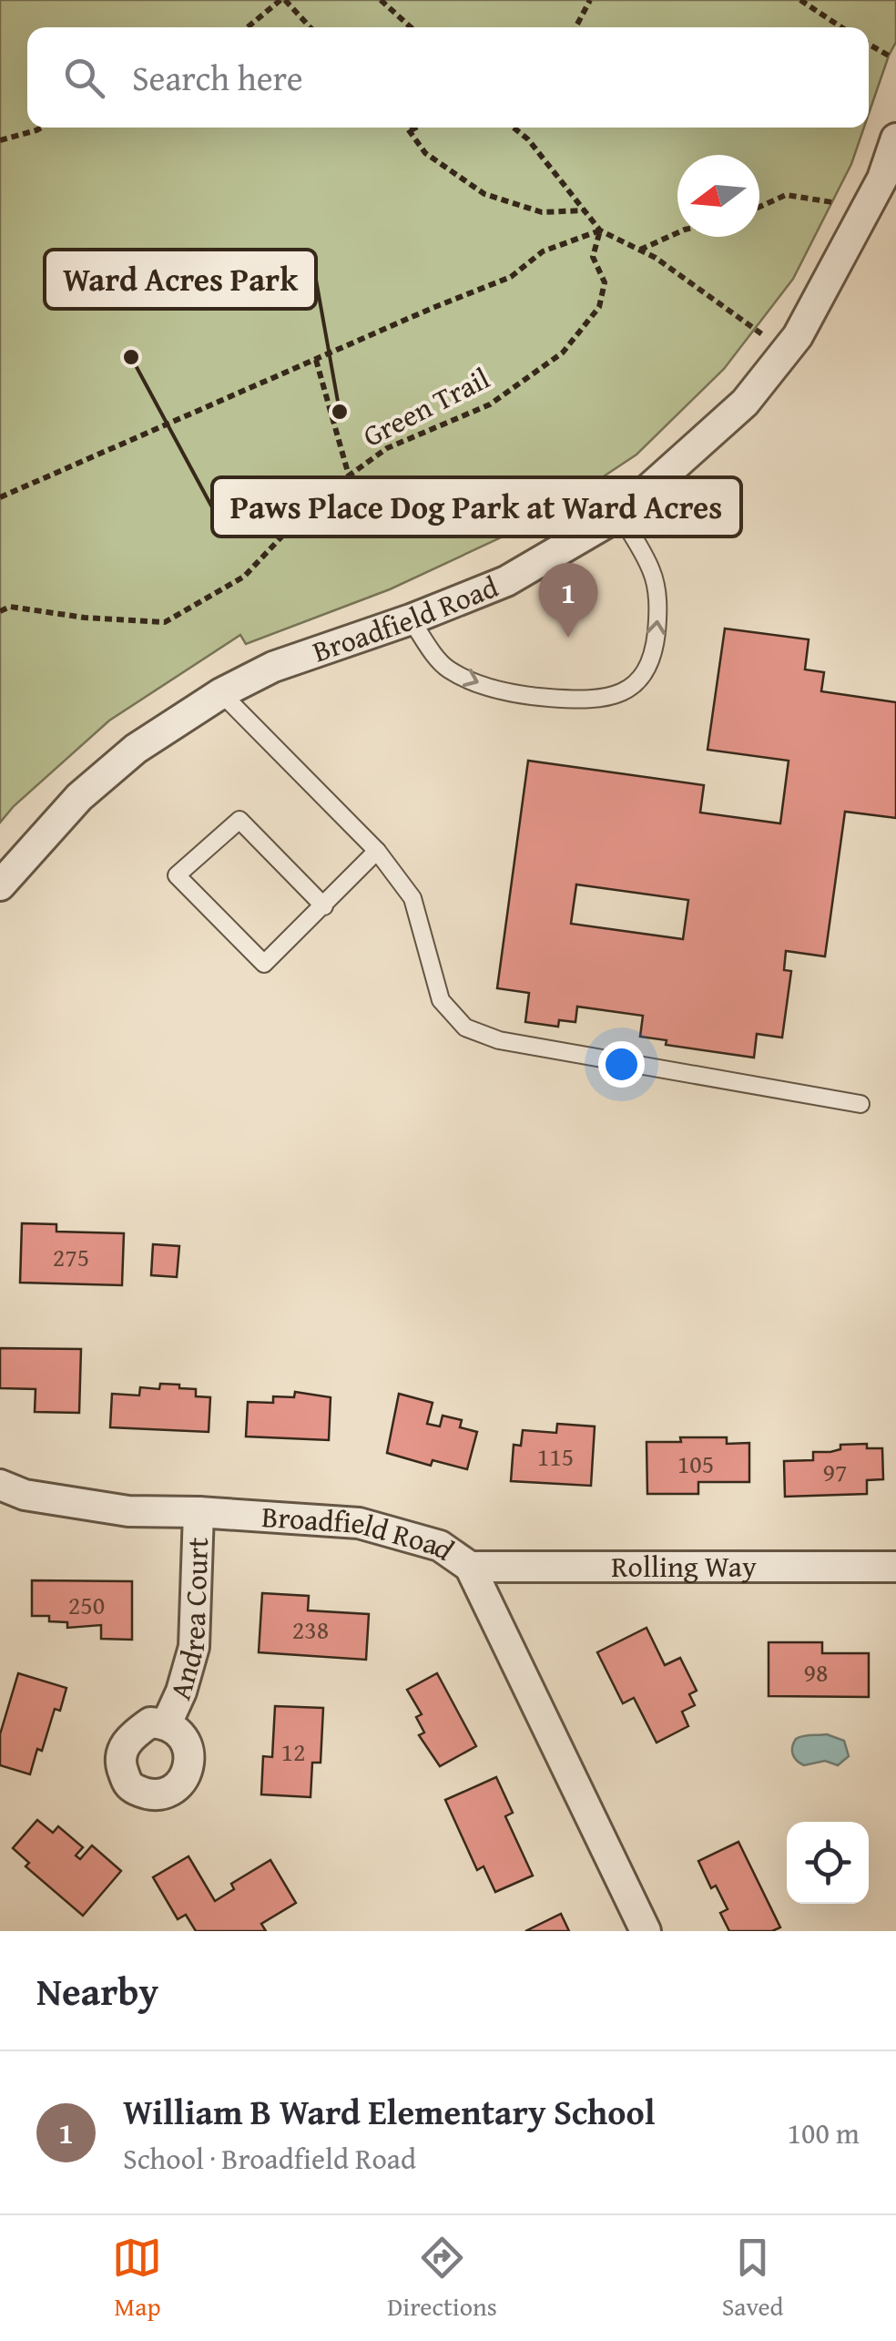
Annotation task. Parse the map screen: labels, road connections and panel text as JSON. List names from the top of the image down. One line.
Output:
{"streets":{"street":["Broadfield Road","Rolling Way","Andrea Court"],"path":["Green Trail"]},"crossings":[["Broadfield Road","Rolling Way"],["Broadfield Road","Andrea Court"]],"places":["Paws Place Dog Park at Ward Acres","Ward Acres Park"],"house_numbers":["275","115","105","97","250","238","98","12"],"north":"left","page":{"search":"Search here","pins":"1","heading":"Nearby","list":[{"mark":"1","name":"William B Ward Elementary School","note":"School · Broadfield Road","value":"100 m"}],"nav":["Map","Directions","Saved"]}}
